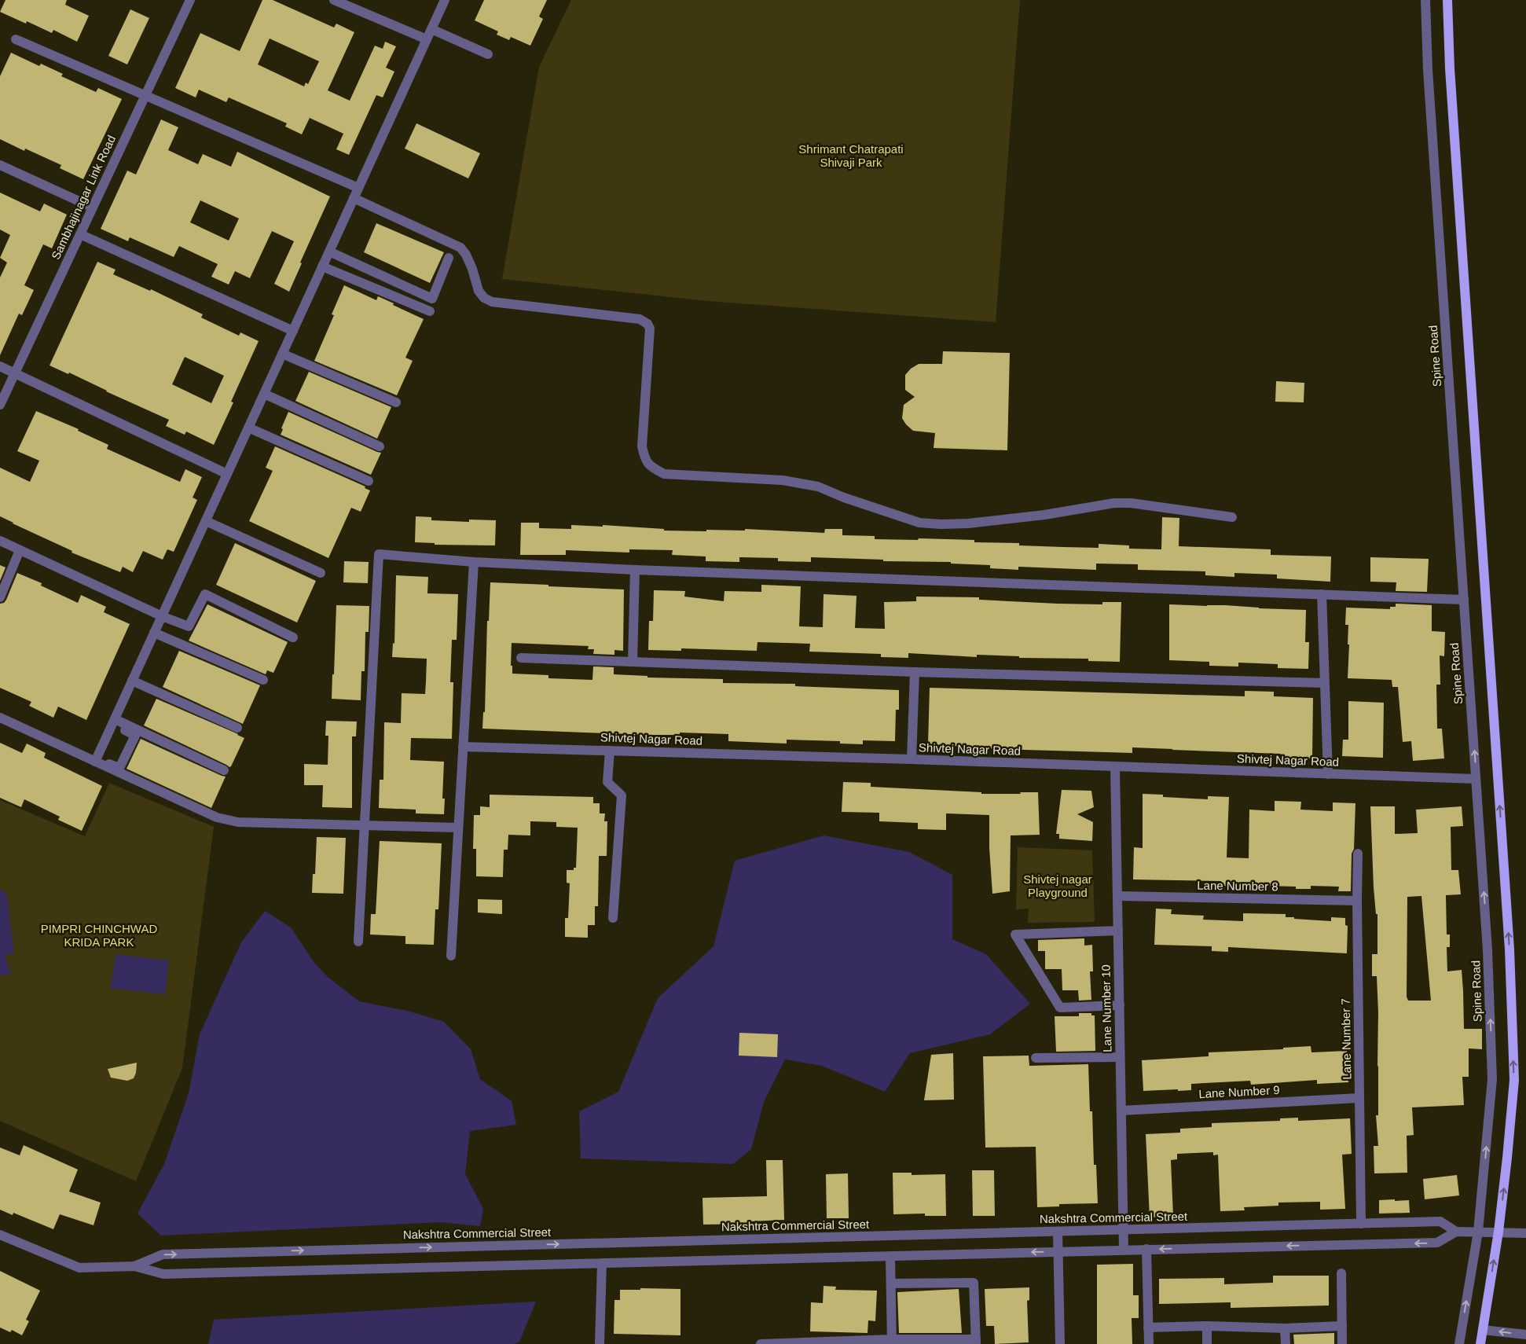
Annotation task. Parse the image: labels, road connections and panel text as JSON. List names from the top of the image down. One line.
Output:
{"streets":{"street":["Sambhajinagar Link Road","Spine Road","Shivtej Nagar Road","Lane Number 8","Lane Number 10","Lane Number 7","Lane Number 9","Nakshtra Commercial Street"]},"crossings":[["Spine Road","Shivtej Nagar Road"],["Shivtej Nagar Road","Lane Number 10"],["Lane Number 8","Lane Number 10"],["Lane Number 8","Lane Number 7"],["Lane Number 10","Lane Number 9"],["Lane Number 10","Nakshtra Commercial Street"],["Lane Number 7","Lane Number 9"],["Lane Number 7","Nakshtra Commercial Street"]],"one_way":["Spine Road"],"parks":["Shrimant Chatrapati Shivaji Park","Shivtej nagar Playground","PIMPRI CHINCHWAD KRIDA PARK"]}
